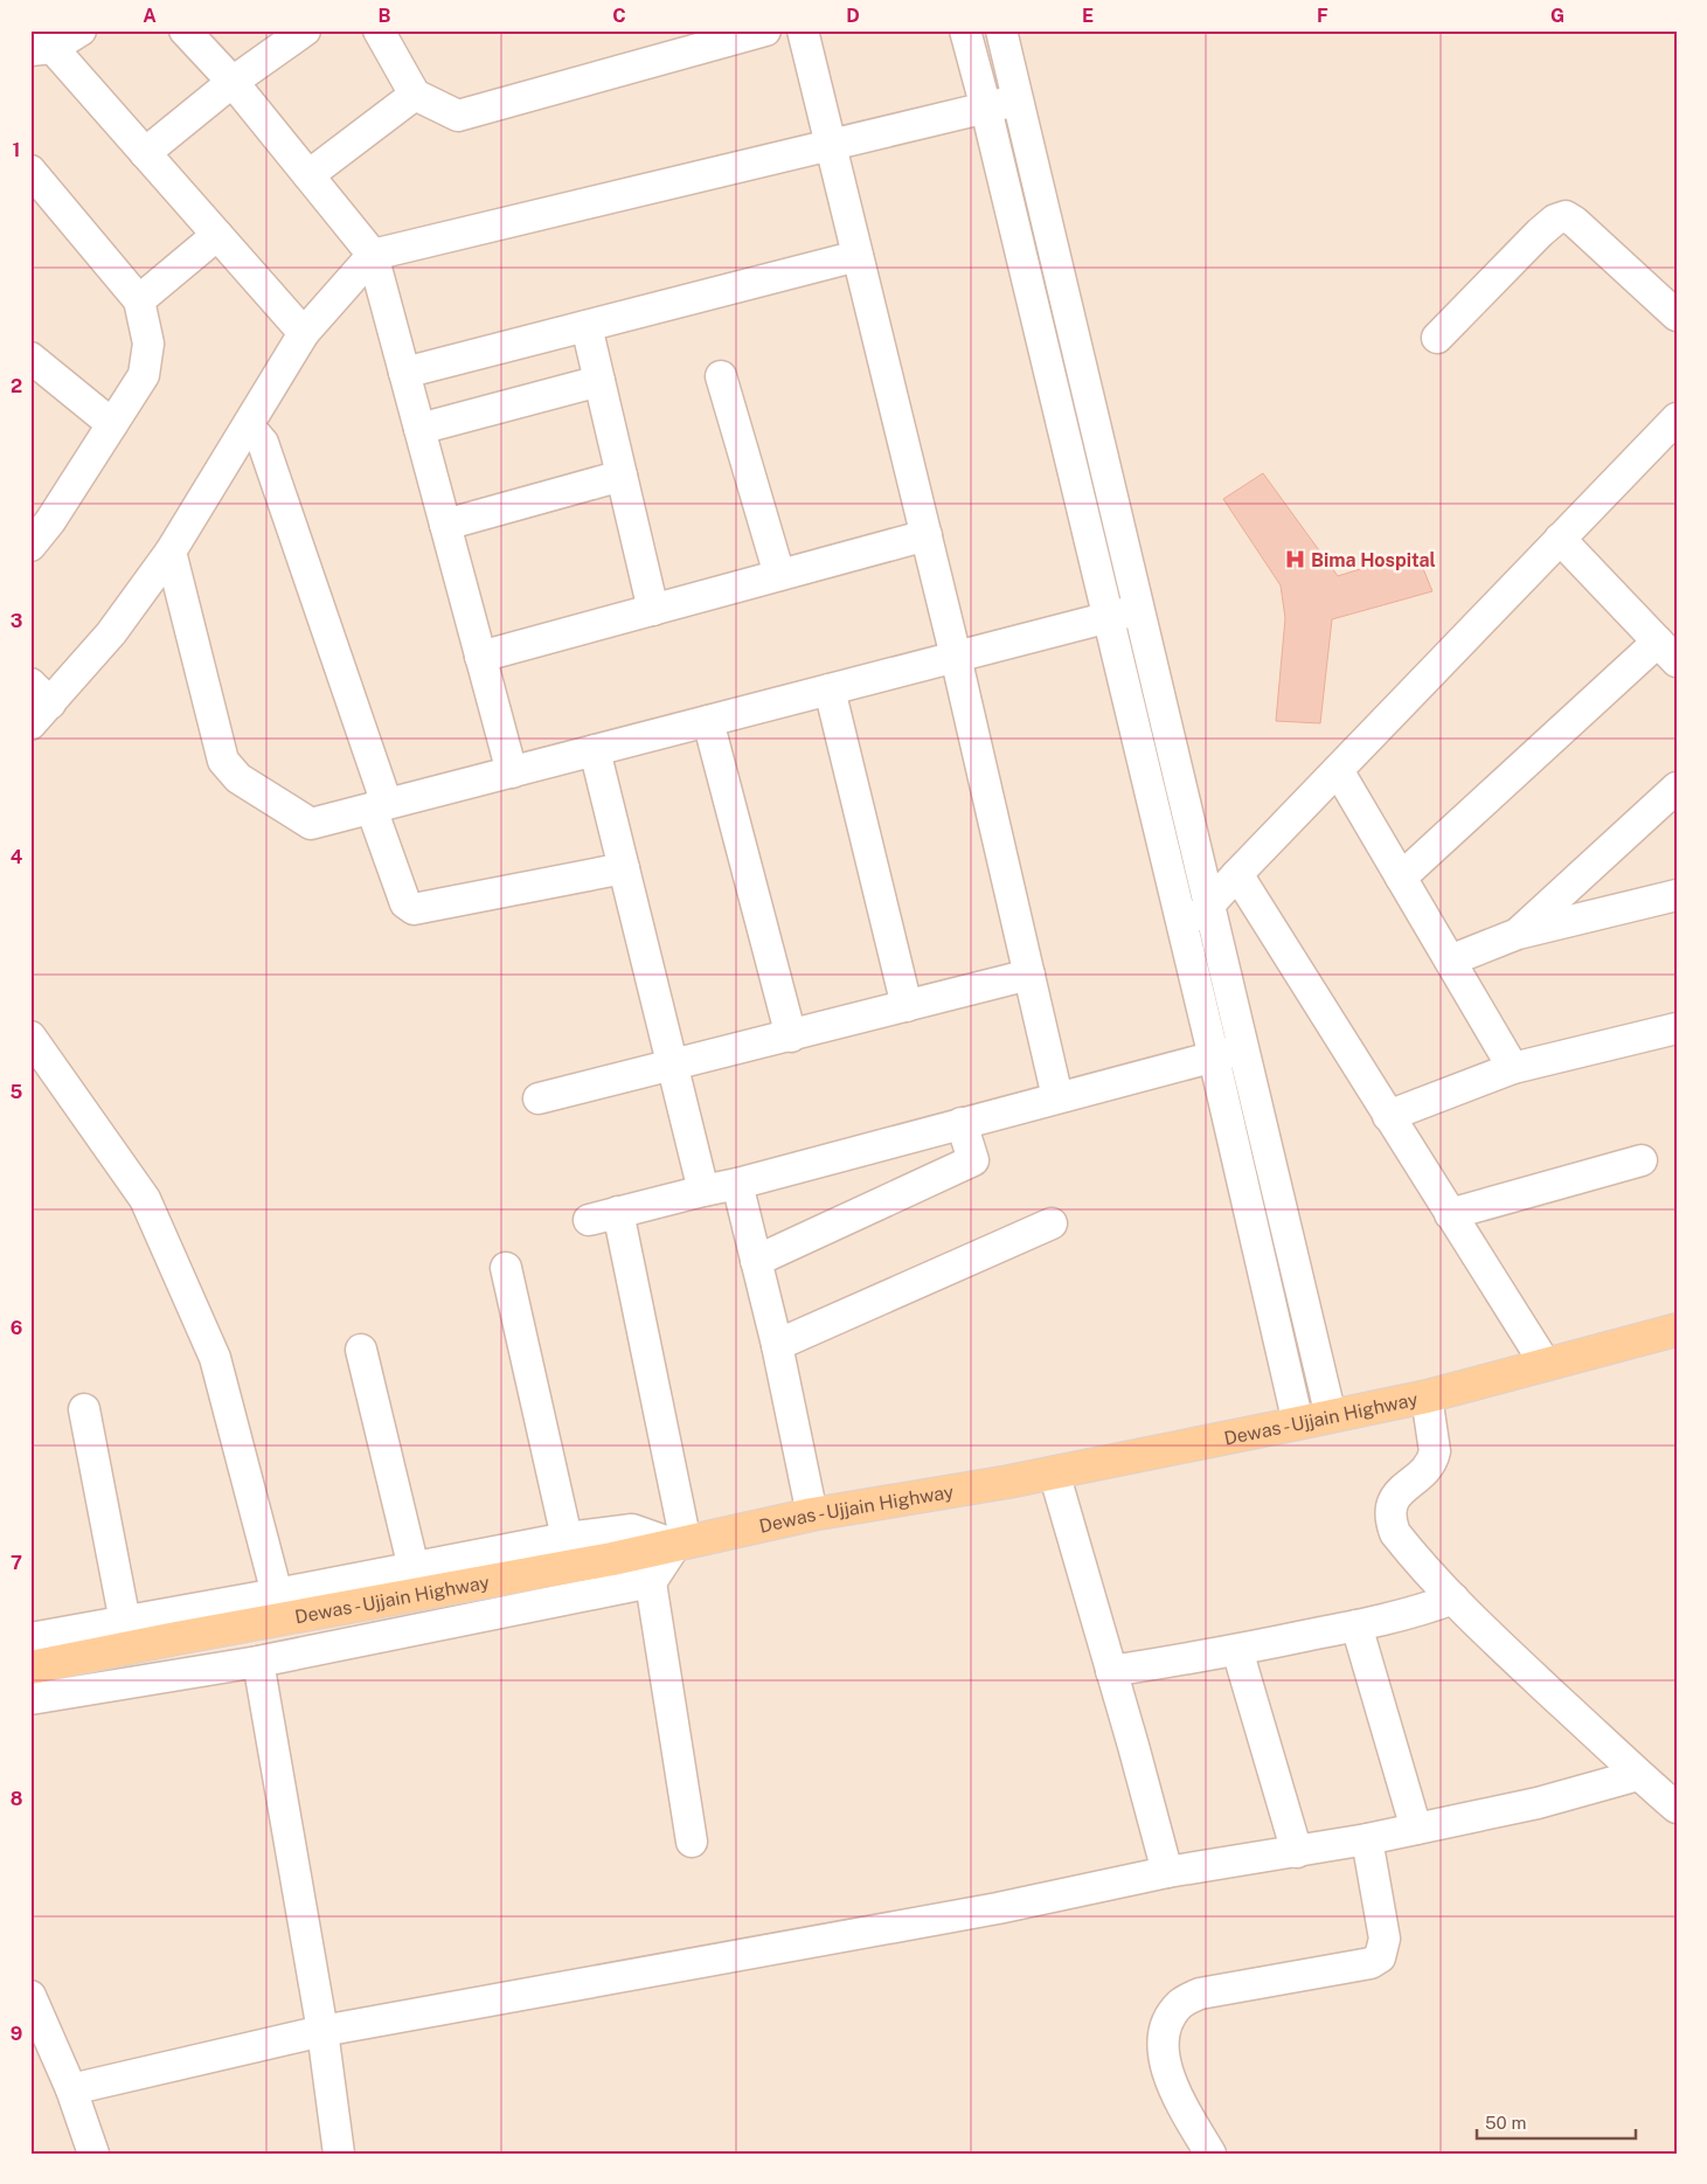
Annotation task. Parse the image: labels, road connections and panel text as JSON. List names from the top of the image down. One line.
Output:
{"streets":{"main road":["Dewas - Ujjain Highway"]},"places":{"hospital":["Bima Hospital"]},"scale_bar":"50 m","grid":{"columns":["A","B","C","D","E","F","G"],"rows":["1","2","3","4","5","6","7","8","9"]}}
